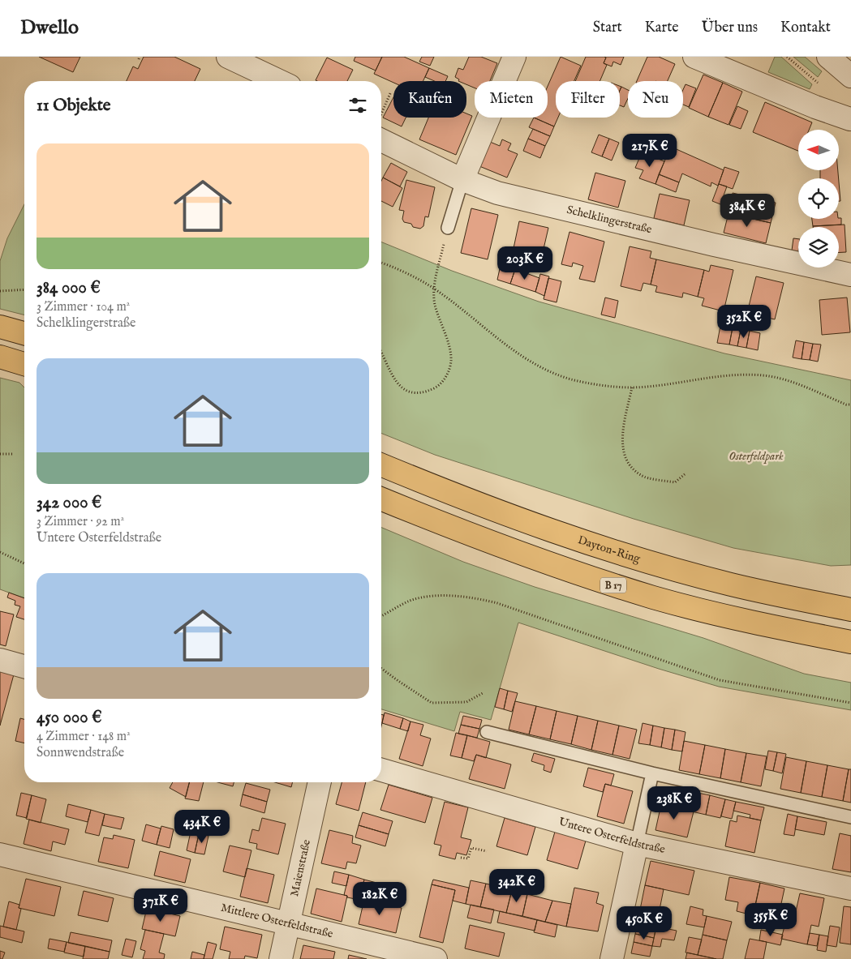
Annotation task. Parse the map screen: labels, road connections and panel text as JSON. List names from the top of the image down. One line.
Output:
{"streets":{"highway":["Dayton-Ring","B 17"],"street":["Schelklingerstraße","Untere Osterfeldstraße","Maienstraße","Mittlere Osterfeldstraße"]},"crossings":[["Maienstraße","Mittlere Osterfeldstraße"]],"parks":["Osterfeldpark"],"north":"left","page":{"header":"Dwello","nav":["Start","Karte","Über uns","Kontakt"],"chip":["Kaufen","Mieten","Filter","Neu"],"heading":"11 Objekte","list":[{"name":"384 000 €","note":"3 Zimmer · 104 m² · Schelklingerstraße"},{"name":"342 000 €","note":"3 Zimmer · 92 m² · Untere Osterfeldstraße"},{"name":"450 000 €","note":"4 Zimmer · 148 m² · Sonnwendstraße"}],"price":["217K €","384K €","203K €","352K €","238K €","434K €","342K €","182K €","371K €","355K €","450K €"]}}
